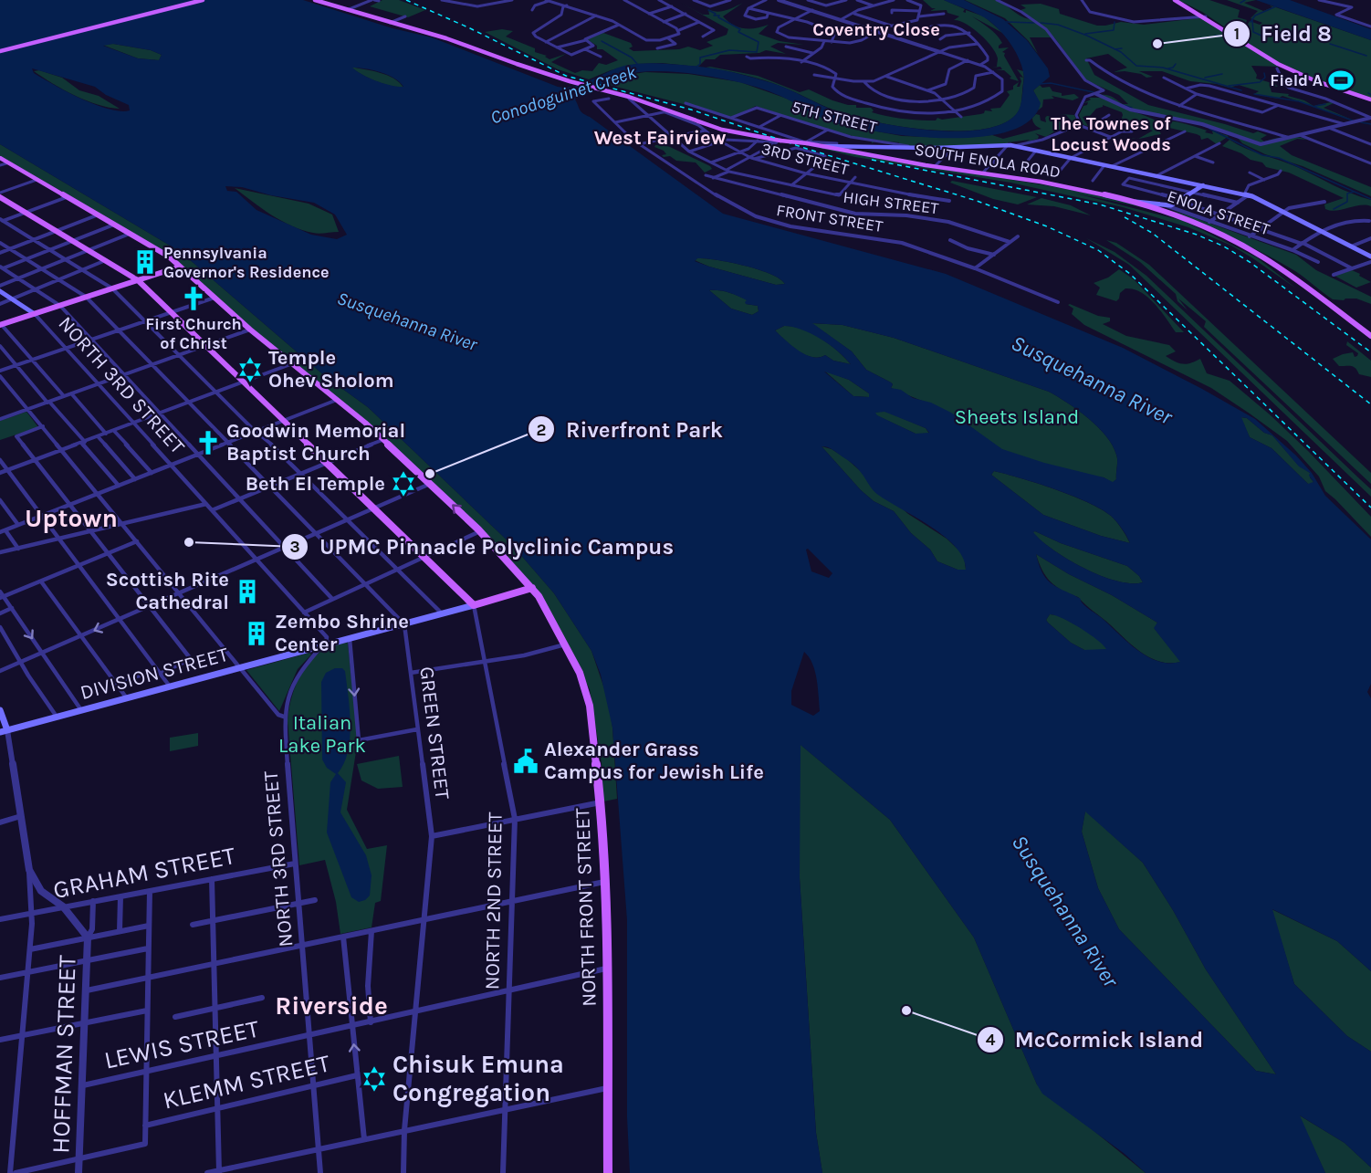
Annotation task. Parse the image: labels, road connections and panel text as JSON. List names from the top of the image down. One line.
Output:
{"streets":{"main road":["SOUTH ENOLA ROAD","ENOLA STREET","NORTH 3RD STREET","DIVISION STREET","NORTH FRONT STREET"],"street":["5TH STREET","3RD STREET","HIGH STREET","FRONT STREET","GREEN STREET","GRAHAM STREET","NORTH 2ND STREET","LEWIS STREET","HOFFMAN STREET","KLEMM STREET"]},"crossings":[["3RD STREET","SOUTH ENOLA ROAD"],["SOUTH ENOLA ROAD","ENOLA STREET"],["NORTH 3RD STREET","DIVISION STREET"],["NORTH 3RD STREET","GRAHAM STREET"],["NORTH 3RD STREET","LEWIS STREET"],["NORTH 3RD STREET","KLEMM STREET"],["DIVISION STREET","GREEN STREET"],["DIVISION STREET","NORTH 2ND STREET"],["DIVISION STREET","NORTH FRONT STREET"],["GREEN STREET","LEWIS STREET"],["GRAHAM STREET","HOFFMAN STREET"],["NORTH 2ND STREET","LEWIS STREET"],["NORTH FRONT STREET","LEWIS STREET"],["LEWIS STREET","HOFFMAN STREET"]],"districts":["Coventry Close","The Townes of Locust Woods","West Fairview","Uptown","Riverside"],"water":["Conodoguinet Creek","Susquehanna River"],"parks":["Sheets Island","Italian Lake Park"],"places":{"other":["Field 8","Riverfront Park","UPMC Pinnacle Polyclinic Campus","McCormick Island"],"sports":["Field A"],"building":["Pennsylvania Governor's Residence","Scottish Rite Cathedral","Zembo Shrine Center"],"church":["First Church of Christ","Goodwin Memorial Baptist Church"],"synagogue":["Temple Ohev Sholom","Beth El Temple","Chisuk Emuna Congregation"],"public building":["Alexander Grass Campus for Jewish Life"]}}
